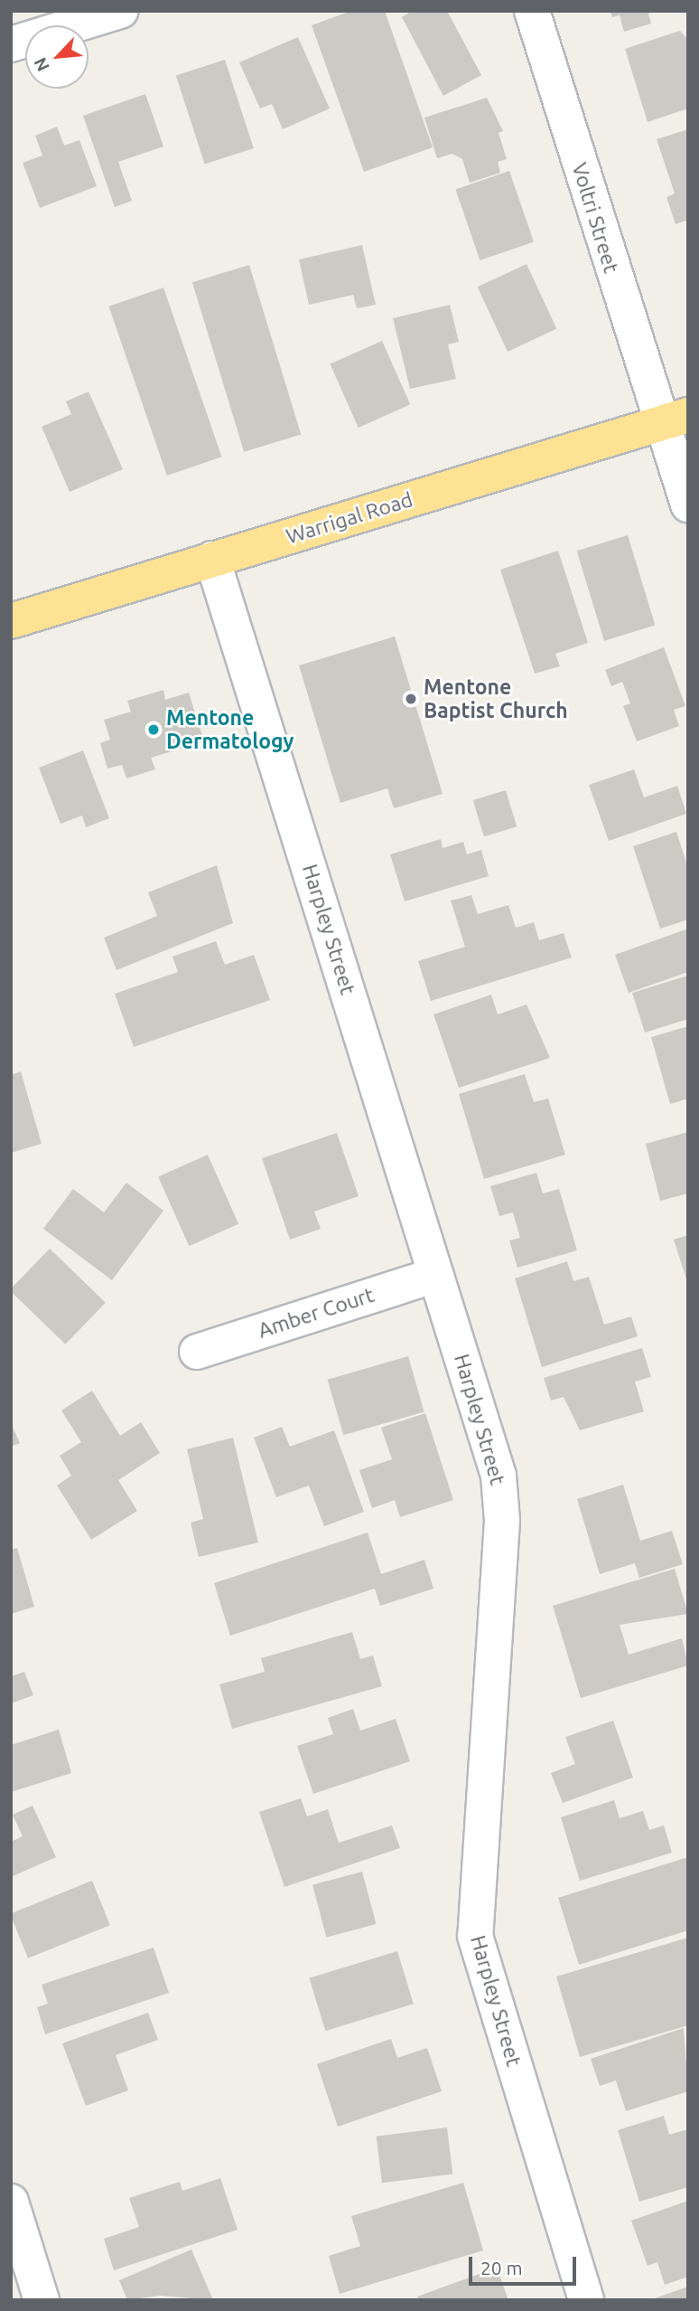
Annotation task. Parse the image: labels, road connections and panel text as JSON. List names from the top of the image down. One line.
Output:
{"streets":{"highway":["Warrigal Road"],"street":["Voltri Street","Harpley Street","Amber Court"]},"crossings":[["Voltri Street","Warrigal Road"],["Warrigal Road","Harpley Street"],["Harpley Street","Amber Court"]],"places":["Mentone Baptist Church","Mentone Dermatology"],"scale_bar":"20 m","north":"bottom left"}
